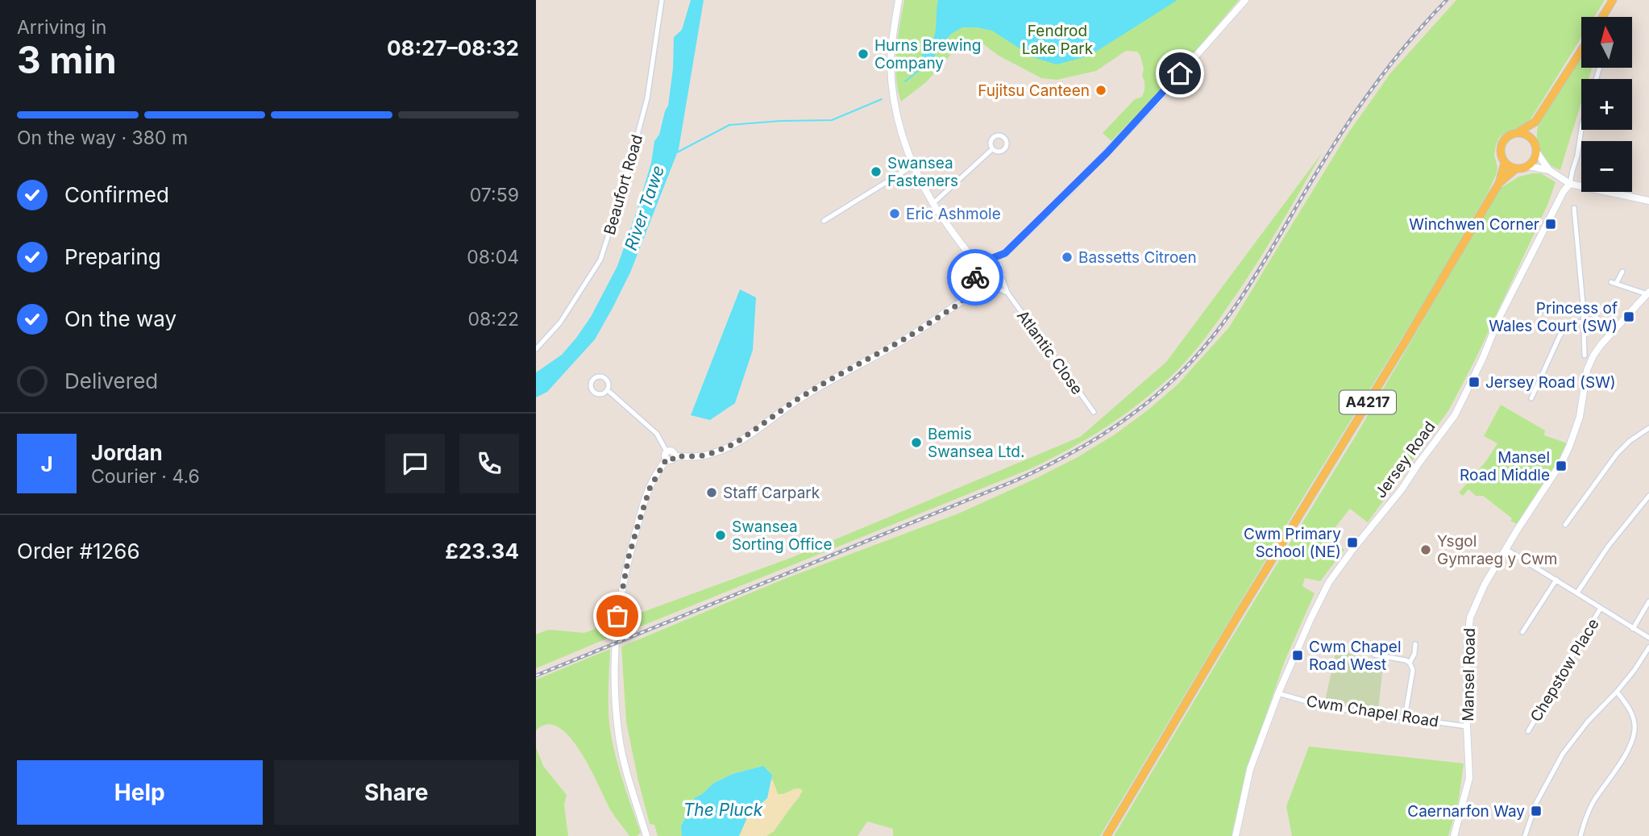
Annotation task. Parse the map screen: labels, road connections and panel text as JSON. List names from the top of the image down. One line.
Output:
{"streets":{"main road":["A4217"],"street":["Beaufort Road","Atlantic Close","Jersey Road","Chepstow Place","Mansel Road","Cwm Chapel Road"]},"crossings":[["Jersey Road","Cwm Chapel Road"],["Mansel Road","Cwm Chapel Road"]],"water":["River Tawe","The Pluck"],"parks":["Fendrod Lake Park"],"places":{"other":["Hurns Brewing Company","Fujitsu Canteen","Swansea Fasteners","Eric Ashmole","Bassetts Citroen","Bemis Swansea Ltd.","Staff Carpark","Swansea Sorting Office","Ysgol Gymraeg y Cwm"],"transit":["Winchwen Corner","Princess of Wales Court (SW)","Jersey Road (SW)","Mansel Road Middle","Cwm Primary School (NE)","Cwm Chapel Road West","Caernarfon Way"]},"north":"top","page":{"heading":["3 min","Arriving in","08:27–08:32"],"panel":["Jordan","Courier · 4.6","Order #1266","£23.34"],"map_buttons":["+","−"],"bar":"On the way · 380 m","list":[["Confirmed","07:59"],["Preparing","08:04"],["On the way","08:22"],"Delivered"],"round":"J","buttons":["Help","Share"]}}
